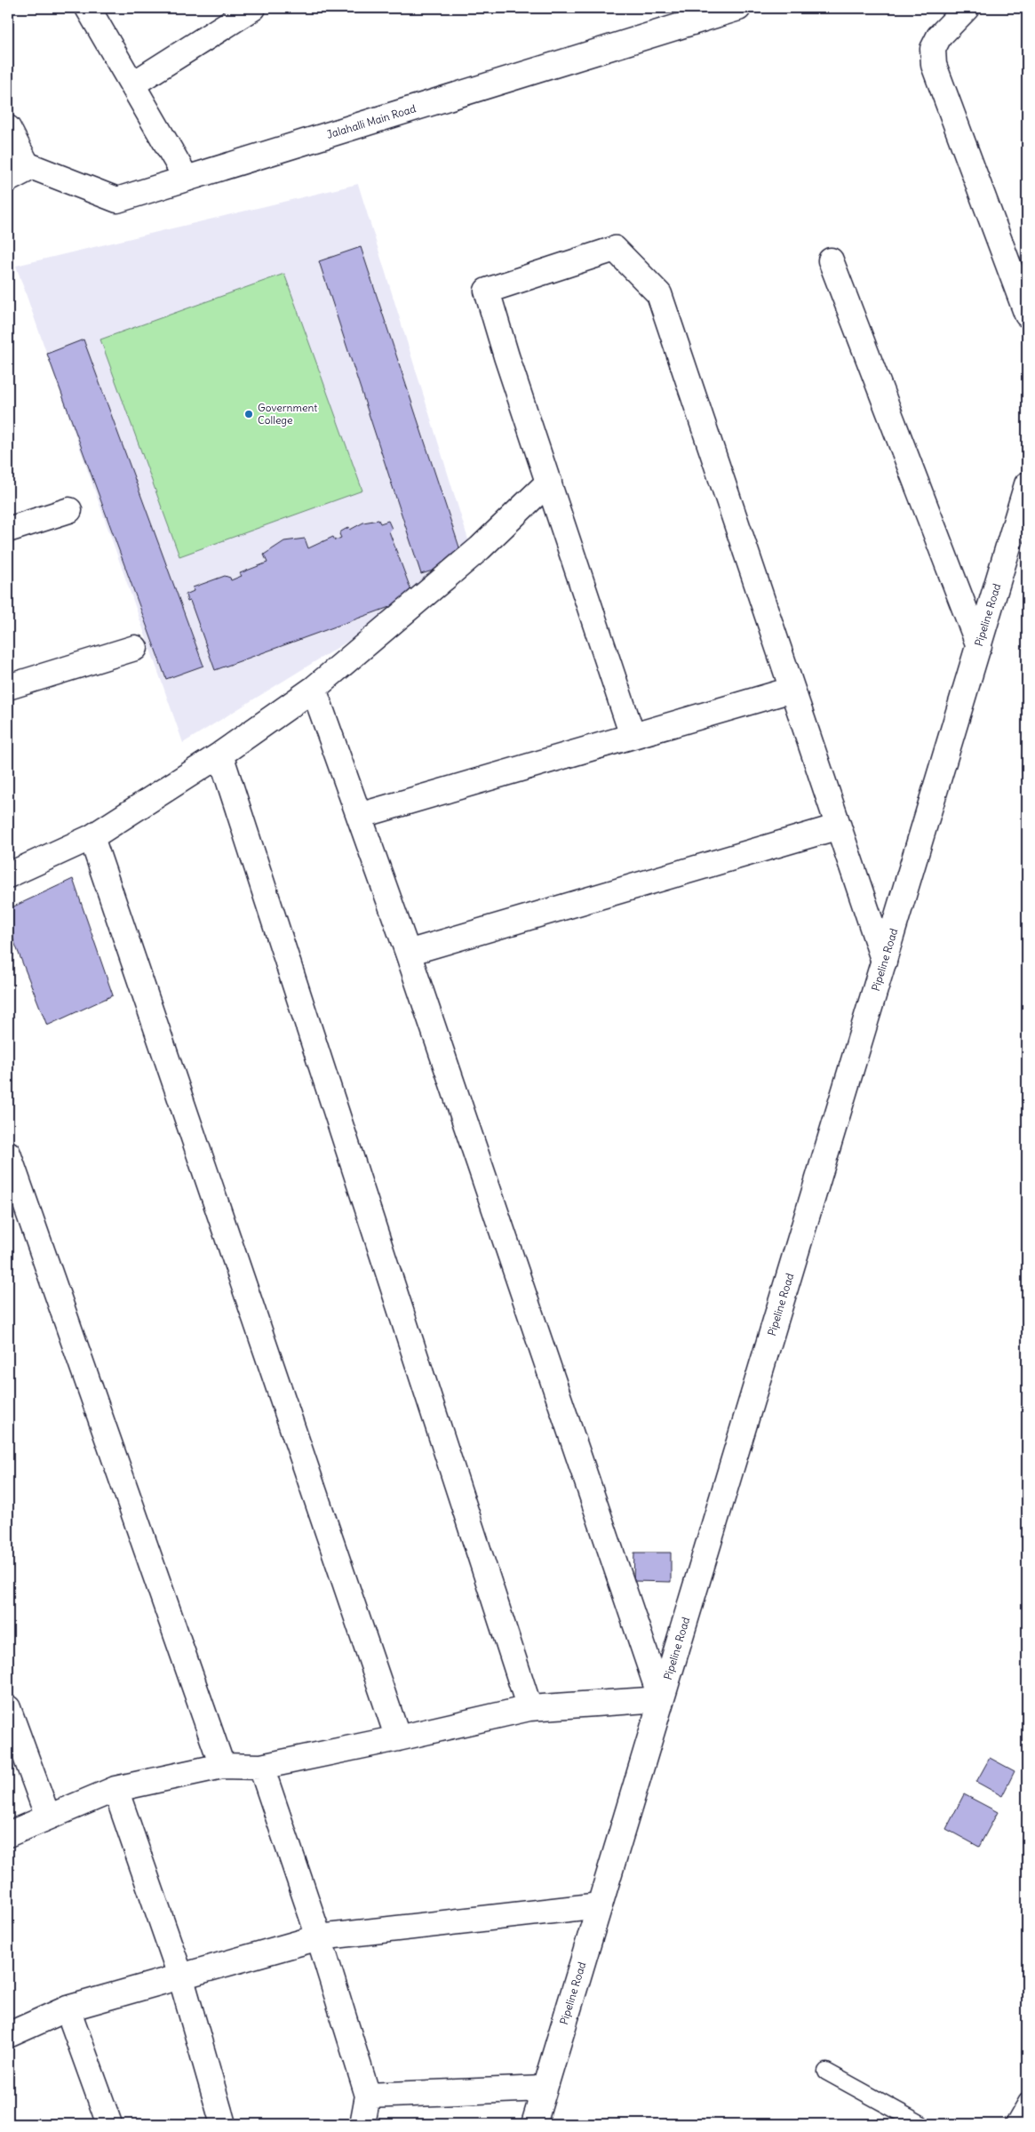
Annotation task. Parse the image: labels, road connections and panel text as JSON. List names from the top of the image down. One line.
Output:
{"streets":{"street":["Jalahalli Main Road","Pipeline Road"]},"places":["Government College"]}
